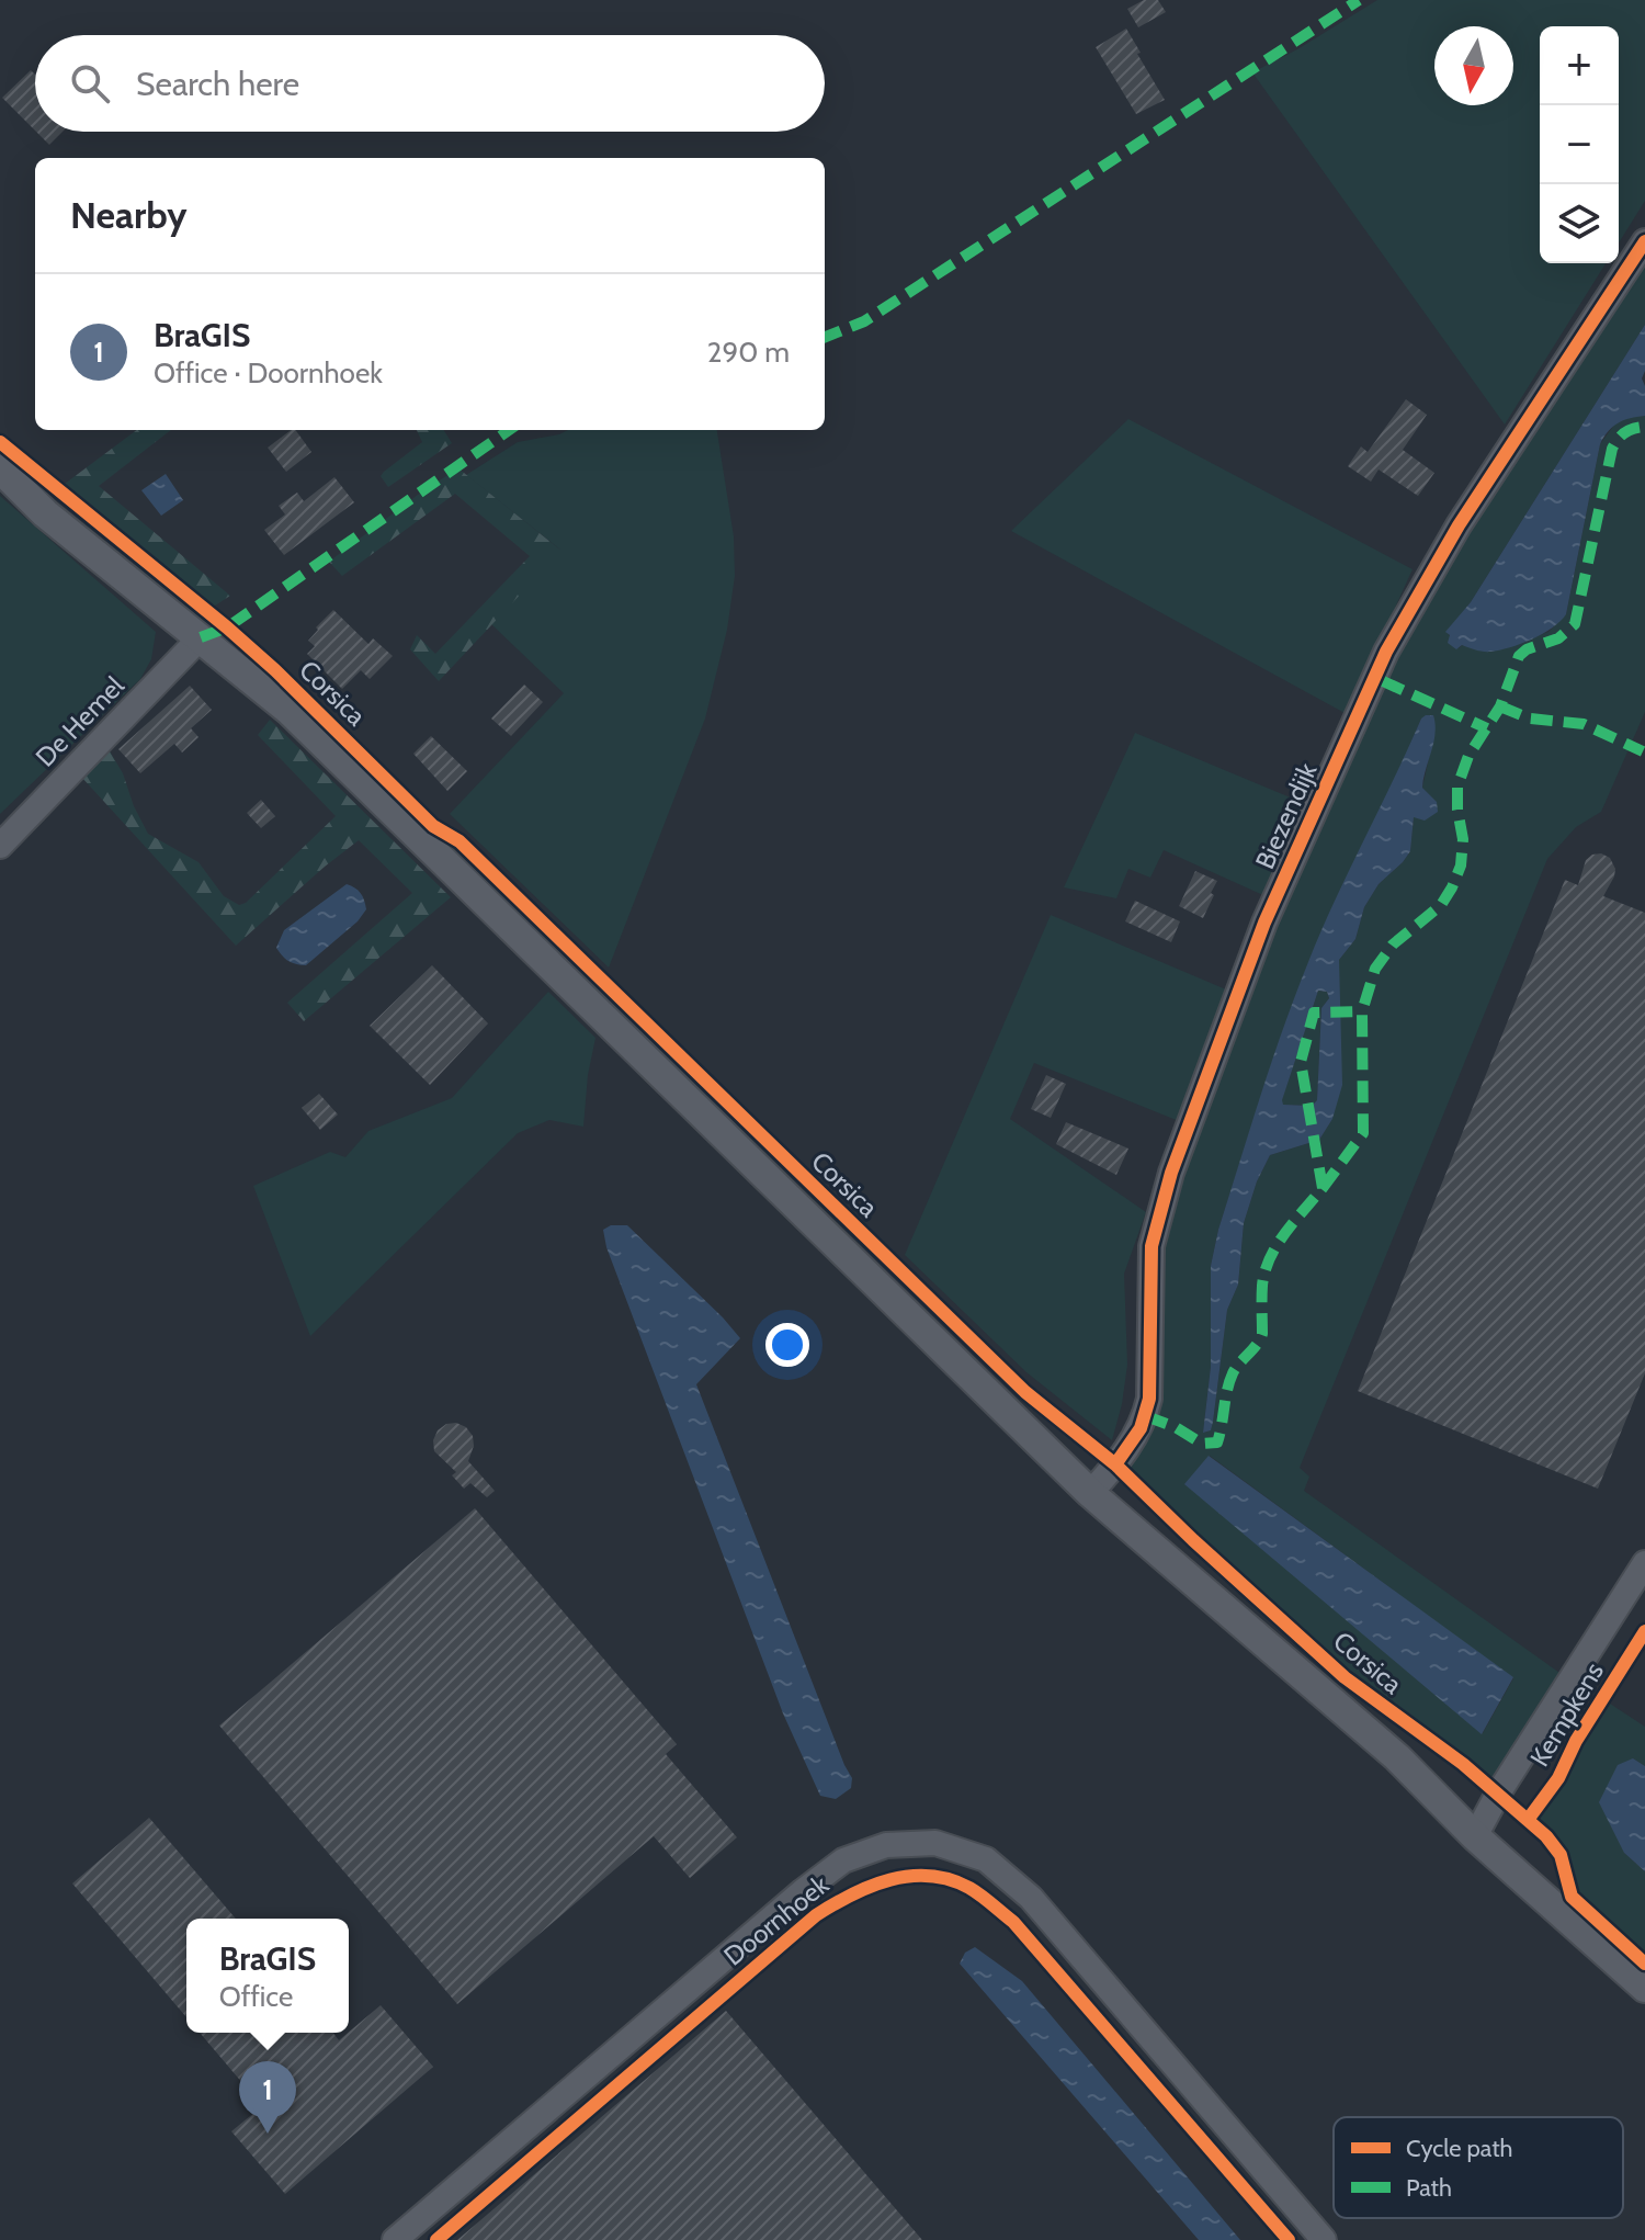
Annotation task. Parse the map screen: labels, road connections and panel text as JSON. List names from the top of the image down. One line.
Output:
{"streets":{"street":["Corsica","De Hemel","Biezendijk","Kempkens","Doornhoek"]},"crossings":[["Corsica","De Hemel"],["Corsica","Biezendijk"],["Corsica","Kempkens"]],"legend":["Cycle path","Path"],"north":"bottom","page":{"map_buttons":["+","−"],"search":"Search here","heading":"Nearby","list":[{"mark":"1","name":"BraGIS","note":"Office · Doornhoek","value":"290 m"}],"popup":["BraGIS","Office"],"pins":"1"}}
